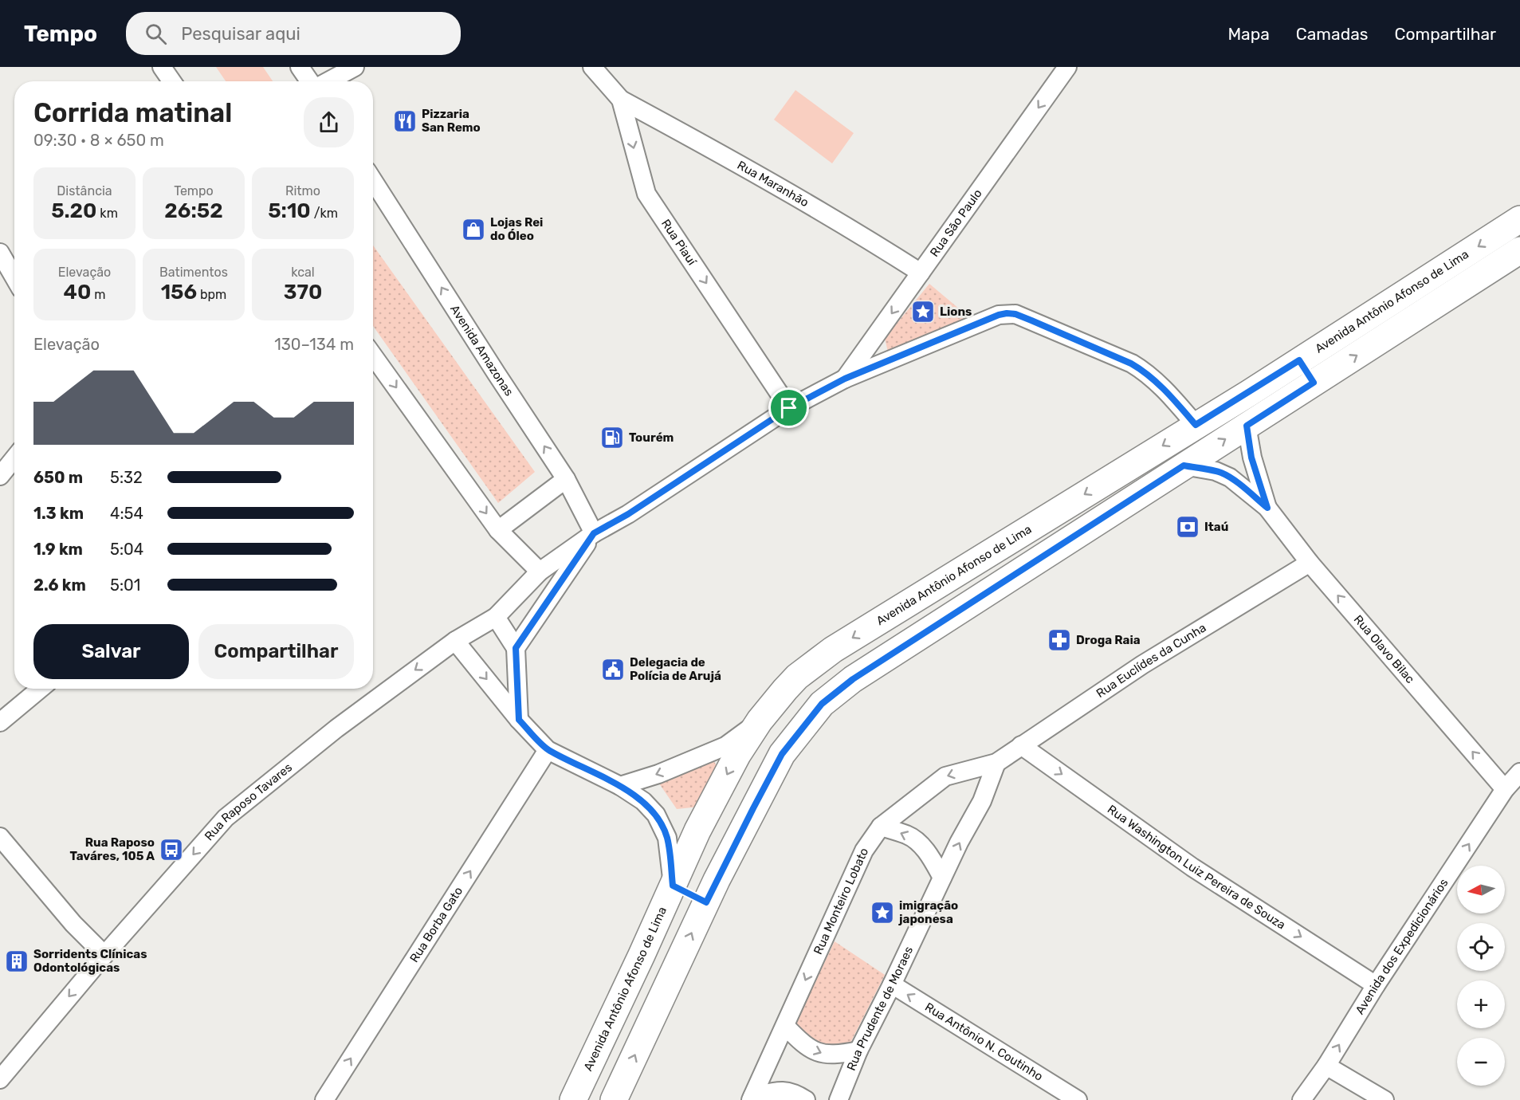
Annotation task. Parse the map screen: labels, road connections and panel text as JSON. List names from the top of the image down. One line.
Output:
{"streets":{"main road":["Avenida Antônio Afonso de Lima"],"street":["Rua Maranhão","Rua São Paulo","Rua Piauí","Avenida Amazonas","Rua Olavo Bilac","Rua Euclídes da Cunha","Rua Raposo Tavares","Rua Washington Luiz Pereira de Souza","Rua Monteiro Lobato","Rua Borba Gato","Avenida dos Expedicionários","Rua Prudente de Moraes","Rua Antônio N. Coutinho"]},"crossings":[["Rua Maranhão","Rua São Paulo"],["Rua Maranhão","Rua Piauí"],["Rua São Paulo","Rua Raposo Tavares"],["Rua Piauí","Rua Raposo Tavares"],["Avenida Amazonas","Rua Raposo Tavares"],["Rua Olavo Bilac","Rua Euclídes da Cunha"],["Rua Olavo Bilac","Avenida dos Expedicionários"],["Rua Euclídes da Cunha","Rua Washington Luiz Pereira de Souza"],["Rua Euclídes da Cunha","Rua Monteiro Lobato"],["Rua Euclídes da Cunha","Rua Prudente de Moraes"],["Rua Washington Luiz Pereira de Souza","Avenida dos Expedicionários"],["Rua Monteiro Lobato","Rua Prudente de Moraes"],["Rua Prudente de Moraes","Rua Antônio N. Coutinho"]],"one_way":["Rua São Paulo","Rua Piauí","Rua Olavo Bilac","Rua Raposo Tavares","Rua Washington Luiz Pereira de Souza","Rua Monteiro Lobato","Rua Borba Gato","Avenida dos Expedicionários","Rua Antônio N. Coutinho"],"places":{"restaurant":["Pizzaria San Remo"],"shop":["Lojas Rei do Óleo"],"place":["Lions","imigração japonesa"],"fuel station":["Tourém"],"bank":["Itaú"],"pharmacy":["Droga Raia"],"public building":["Delegacia de Polícia de Arujá"],"bus stop":["Rua Raposo Taváres, 105 A"],"building":["Sorridents Clínicas Odontológicas"]},"north":"left","page":{"header":"Tempo","search":"Pesquisar aqui","nav":["Mapa","Camadas","Compartilhar"],"heading":["Corrida matinal","09:30 · 8 × 650 m"],"stats":[["Distância","5.20 km"],["Tempo","26:52"],["Ritmo","5:10 /km"],["Elevação","40 m"],["Batimentos","156 bpm"],["kcal","370"]],"chart":["Elevação","130–134 m"],"list":[{"name":"650 m","note":"5:32"},{"name":"1.3 km","note":"4:54"},{"name":"1.9 km","note":"5:04"},{"name":"2.6 km","note":"5:01"}],"buttons":["Salvar","Compartilhar"],"map_buttons":["+","−"]}}
